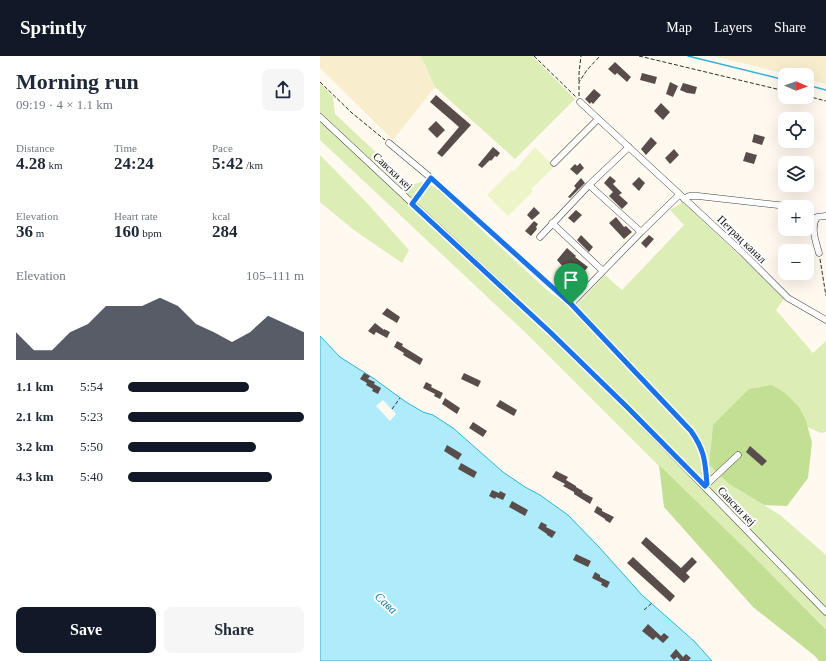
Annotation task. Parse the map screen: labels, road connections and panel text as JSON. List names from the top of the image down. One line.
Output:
{"streets":{"street":["Савски кеј","Петрац канал"]},"water":["Сава"],"north":"right","page":{"header":"Sprintly","nav":["Map","Layers","Share"],"heading":["Morning run","09:19 · 4 × 1.1 km"],"map_buttons":["+","−"],"stats":[["Distance","4.28 km"],["Time","24:24"],["Pace","5:42 /km"],["Elevation","36 m"],["Heart rate","160 bpm"],["kcal","284"]],"chart":["Elevation","105–111 m"],"list":[{"name":"1.1 km","note":"5:54"},{"name":"2.1 km","note":"5:23"},{"name":"3.2 km","note":"5:50"},{"name":"4.3 km","note":"5:40"}],"buttons":["Save","Share"]}}
